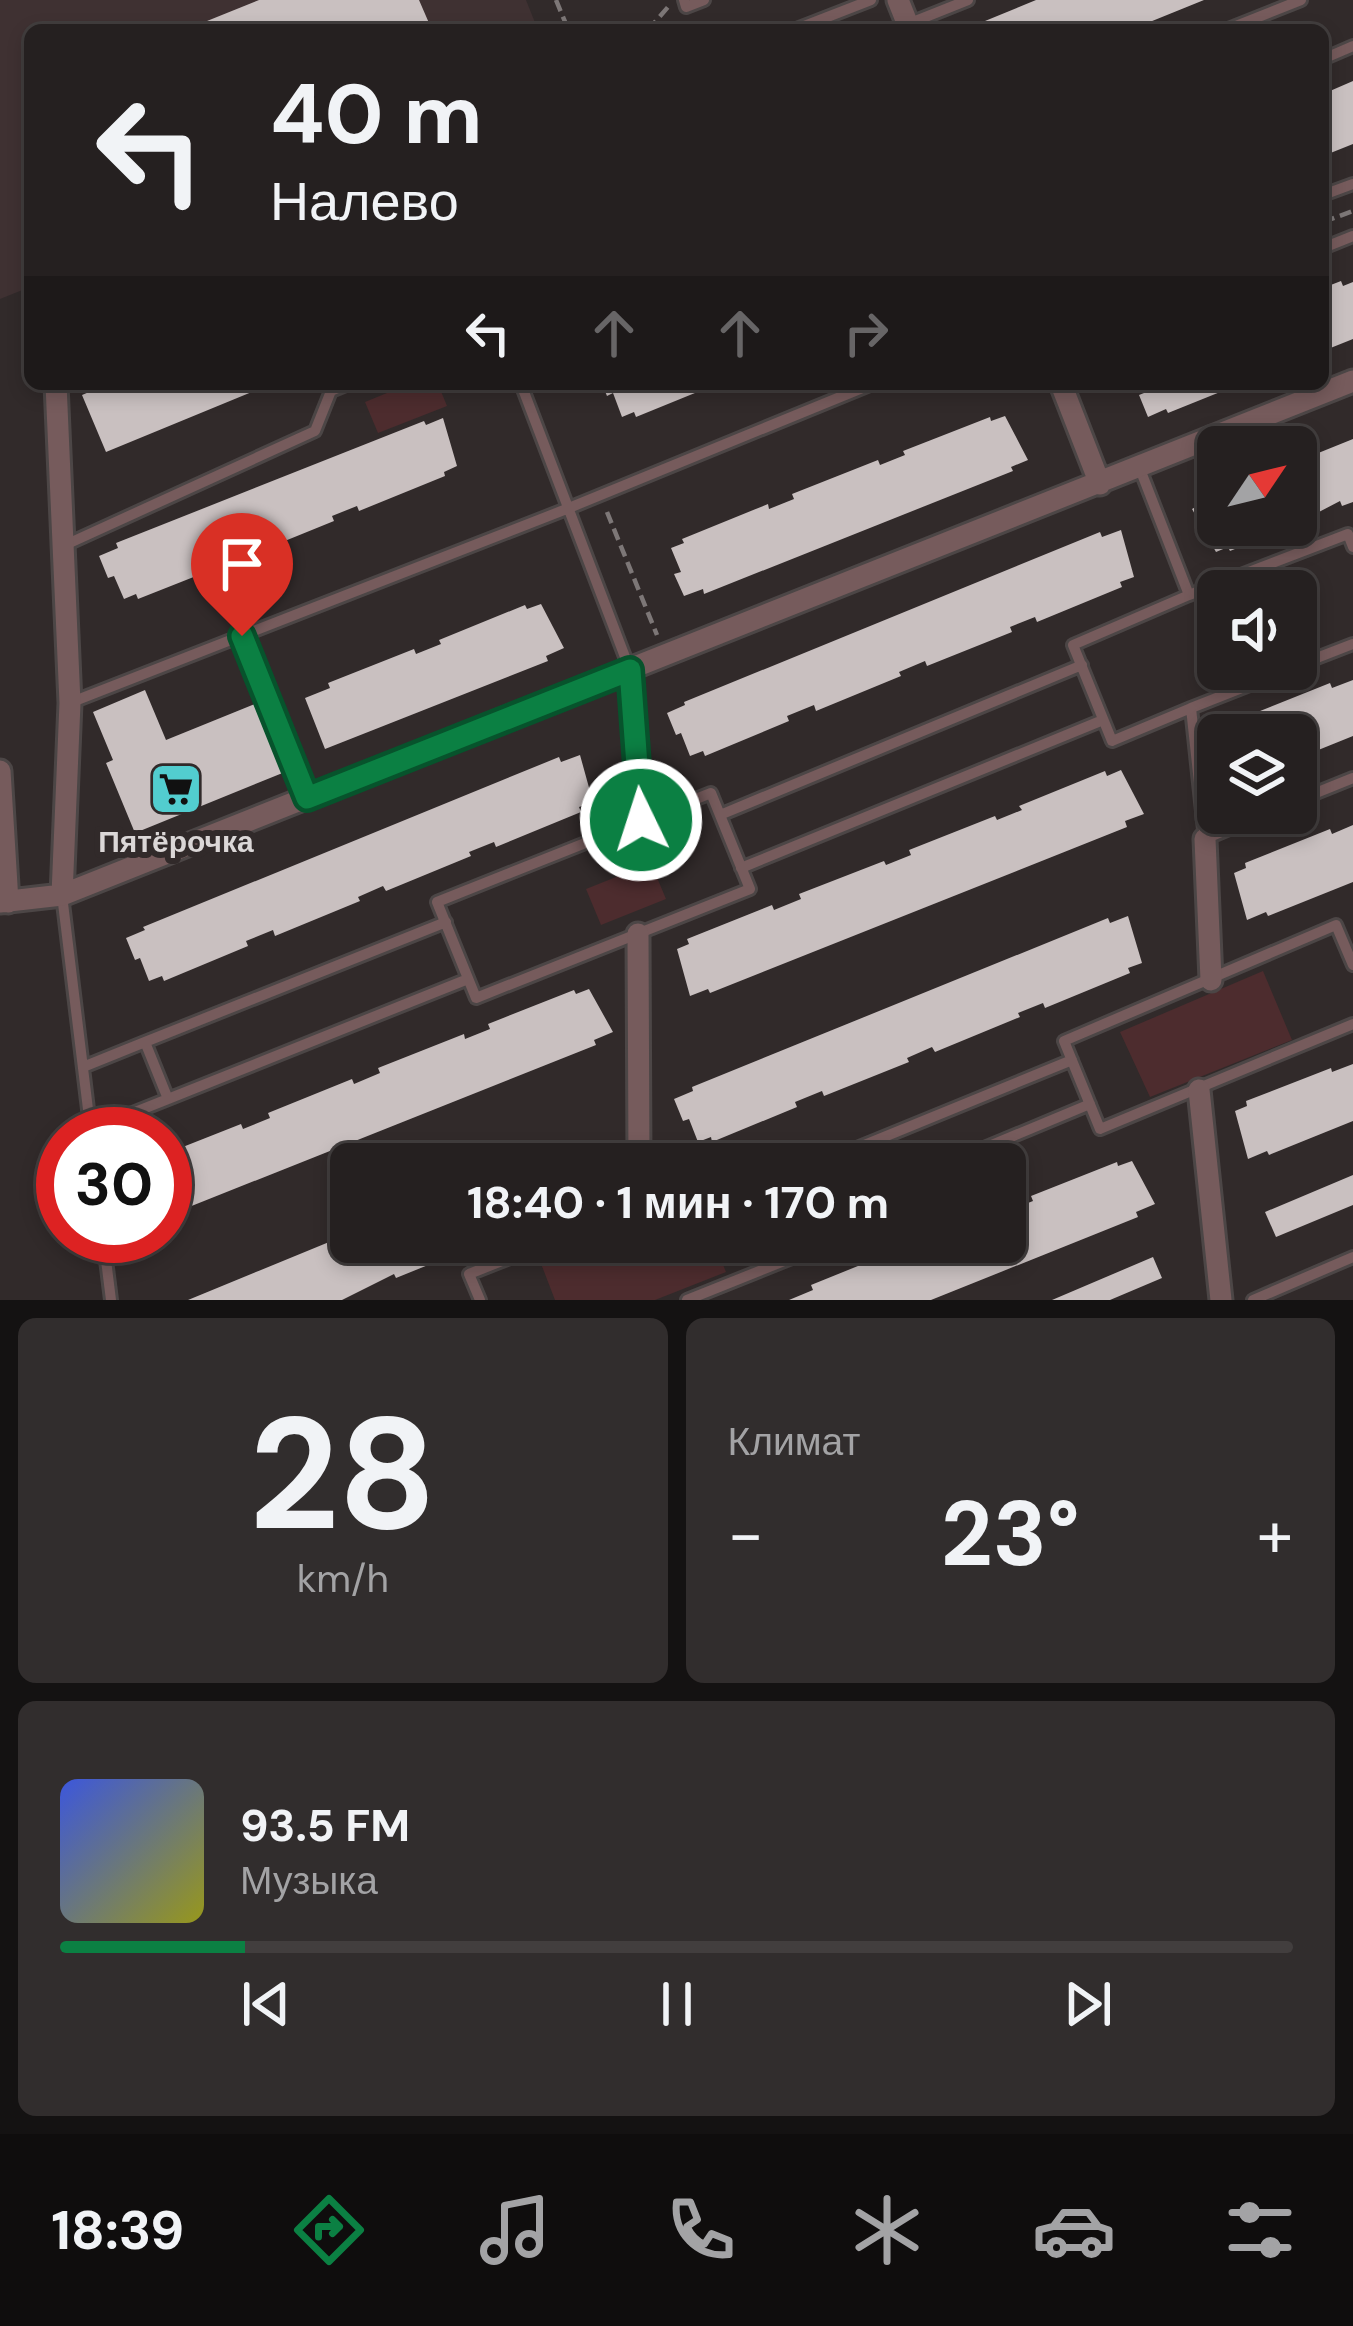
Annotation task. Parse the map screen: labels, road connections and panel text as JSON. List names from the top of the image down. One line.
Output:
{"places":{"supermarket":["Пятёрочка"]},"north":"top right","page":{"turn":["40 m","Налево"],"limit":"30","trip":"18:40 · 1 мин · 170 m","tile":[["28","km/h"],"Климат"],"heat":["−","23°","+"],"song":["93.5 FM","Музыка"],"tabs":"18:39"}}
